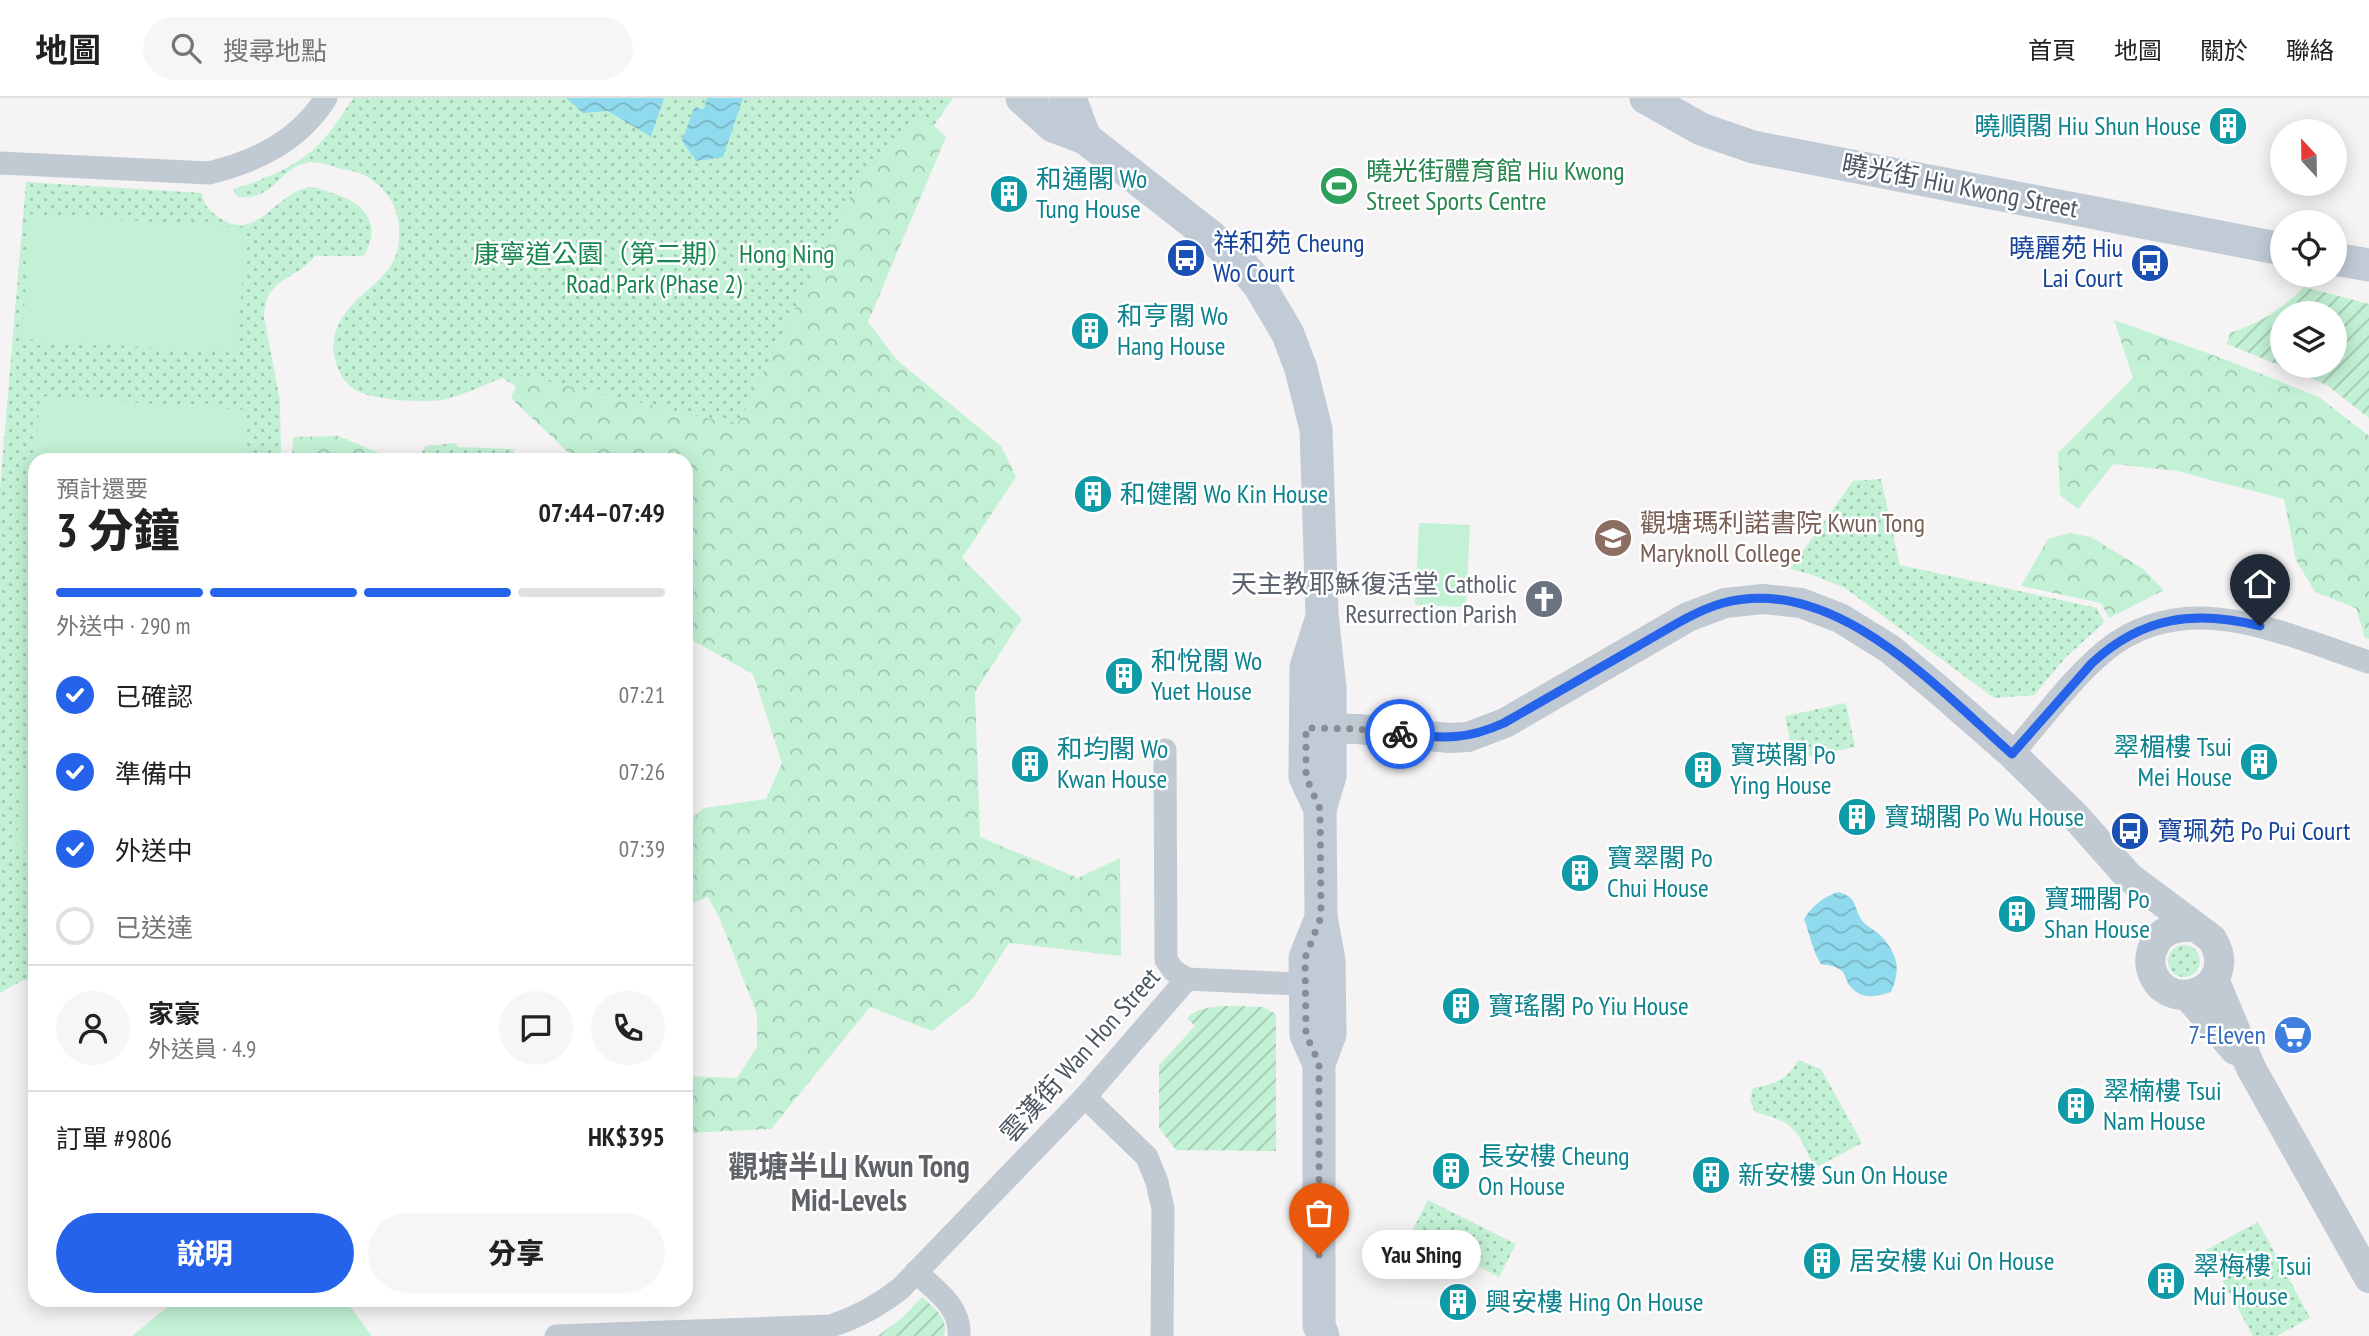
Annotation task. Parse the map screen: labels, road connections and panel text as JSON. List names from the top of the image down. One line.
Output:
{"streets":{"main road":["曉光街 Hiu Kwong Street"],"street":["雲漢街 Wan Hon Street"]},"districts":["觀塘半山 Kwun Tong Mid-Levels"],"parks":["康寧道公園（第二期） Hong Ning Road Park (Phase 2)"],"places":{"building":["曉順閣 Hiu Shun House","和通閣 Wo Tung House","和亨閣 Wo Hang House","和健閣 Wo Kin House","和悅閣 Wo Yuet House","翠楣樓 Tsui Mei House","和均閣 Wo Kwan House","寶瑛閣 Po Ying House","寶瑚閣 Po Wu House","寶翠閣 Po Chui House","寶珊閣 Po Shan House","寶瑤閣 Po Yiu House","翠楠樓 Tsui Nam House","長安樓 Cheung On House","新安樓 Sun On House","居安樓 Kui On House","翠梅樓 Tsui Mui House","興安樓 Hing On House"],"sports":["曉光街體育館 Hiu Kwong Street Sports Centre"],"bus stop":["祥和苑 Cheung Wo Court","曉麗苑 Hiu Lai Court","寶珮苑 Po Pui Court"],"school or university":["觀塘瑪利諾書院 Kwun Tong Maryknoll College"],"church":["天主教耶穌復活堂 Catholic Resurrection Parish"],"supermarket":["7-Eleven"],"other":["Yau Shing"]},"north":"top","page":{"header":"地圖","search":"搜尋地點","nav":["首頁","地圖","關於","聯絡"],"heading":["3 分鐘","預計還要","07:44–07:49"],"panel":["家豪","外送員 · 4.9","訂單 #9806","HK$395"],"bar":"外送中 · 290 m","list":[["已確認","07:21"],["準備中","07:26"],["外送中","07:39"],"已送達"],"buttons":["說明","分享"],"bubble":"Yau Shing"}}
